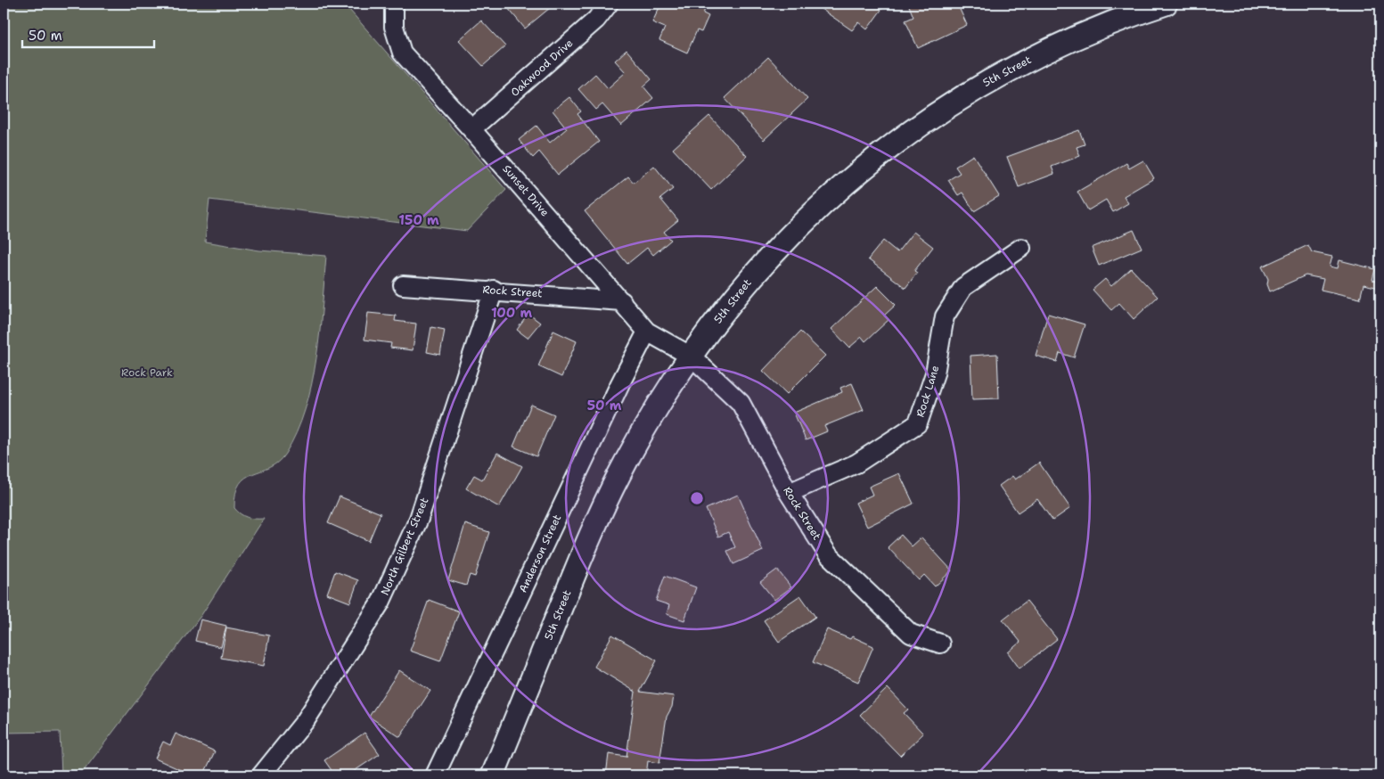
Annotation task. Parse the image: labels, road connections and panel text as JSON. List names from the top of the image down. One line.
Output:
{"streets":{"main road":["5th Street"],"street":["Oakwood Drive","Sunset Drive","Rock Street","Rock Lane","North Gilbert Street","Anderson Street"]},"crossings":[["Oakwood Drive","Sunset Drive"],["5th Street","Sunset Drive"],["5th Street","Rock Street"],["Sunset Drive","Rock Street"],["Sunset Drive","Anderson Street"],["Rock Street","Rock Lane"],["Rock Street","North Gilbert Street"]],"parks":["Rock Park"],"scale_bar":"50 m","rings":["150 m","100 m","50 m"]}
